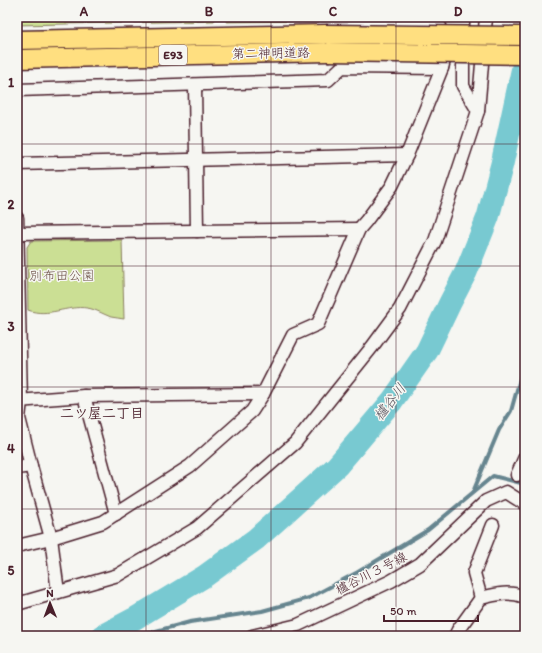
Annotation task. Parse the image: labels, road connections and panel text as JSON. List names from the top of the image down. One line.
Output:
{"streets":{"highway":["第二神明道路","E93"],"street":["櫨谷川３号線"]},"districts":["二ツ屋二丁目"],"water":["櫨谷川"],"parks":["別布田公園"],"scale_bar":"50 m","north":"top","grid":{"columns":["A","B","C","D"],"rows":["1","2","3","4","5"]}}
